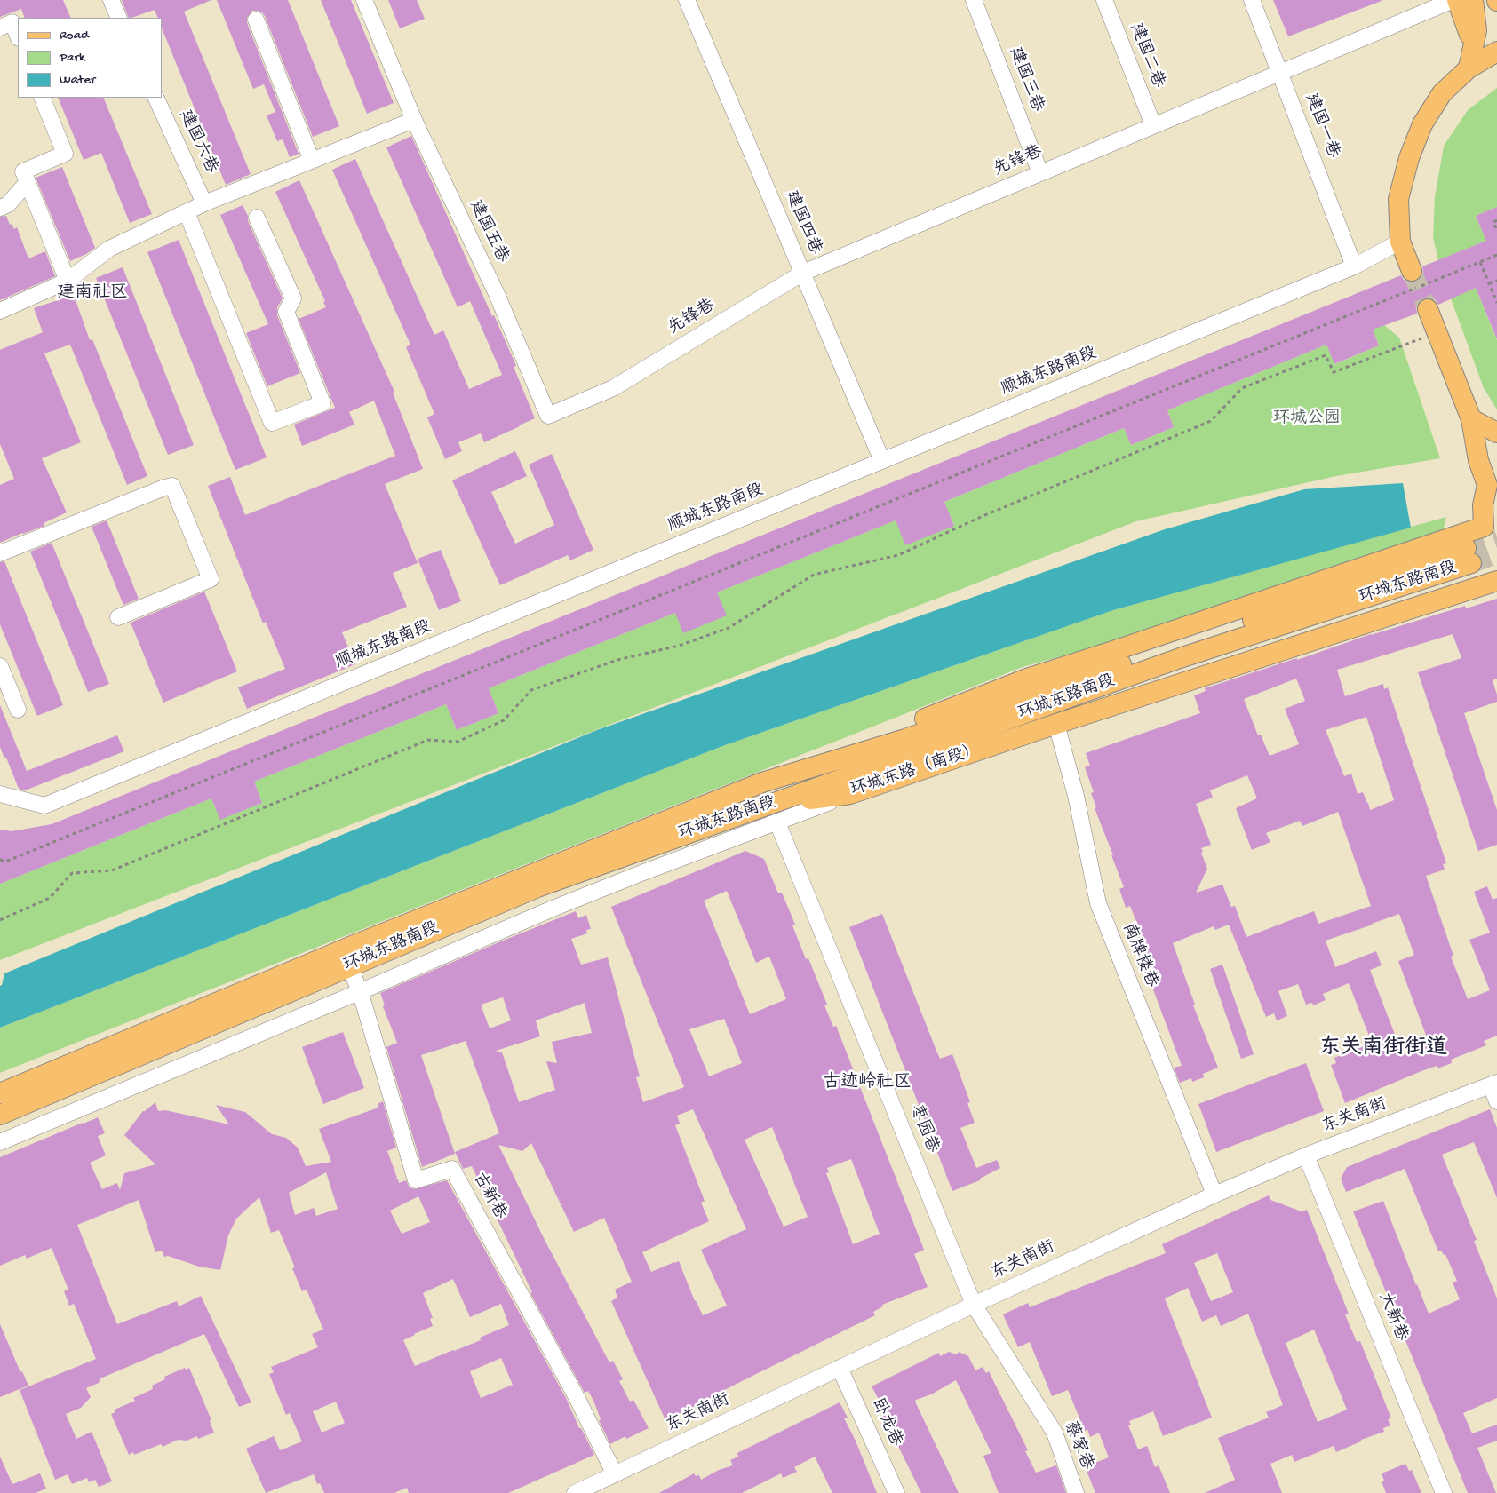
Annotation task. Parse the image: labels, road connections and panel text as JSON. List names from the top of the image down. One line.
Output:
{"streets":{"main road":["环城东路南段","环城东路（南段）"],"street":["建国二巷","建国三巷","建国一巷","建国六巷","先锋巷","建国四巷","建国五巷","顺城东路南段","南牌楼巷","东关南街","枣园巷","古新巷","大新巷","卧龙巷","蔡家巷"]},"crossings":[["建国二巷","先锋巷"],["建国三巷","先锋巷"],["建国一巷","先锋巷"],["建国一巷","顺城东路南段"],["先锋巷","建国四巷"],["先锋巷","建国五巷"],["建国四巷","顺城东路南段"],["环城东路南段","环城东路（南段）"],["环城东路南段","枣园巷"],["环城东路南段","古新巷"],["环城东路（南段）","南牌楼巷"],["环城东路（南段）","枣园巷"],["南牌楼巷","东关南街"],["东关南街","枣园巷"],["东关南街","古新巷"],["东关南街","大新巷"],["东关南街","卧龙巷"],["枣园巷","蔡家巷"]],"districts":["建南社区","东关南街街道","古迹岭社区"],"parks":["环城公园"],"legend":["Road","Park","Water"]}
